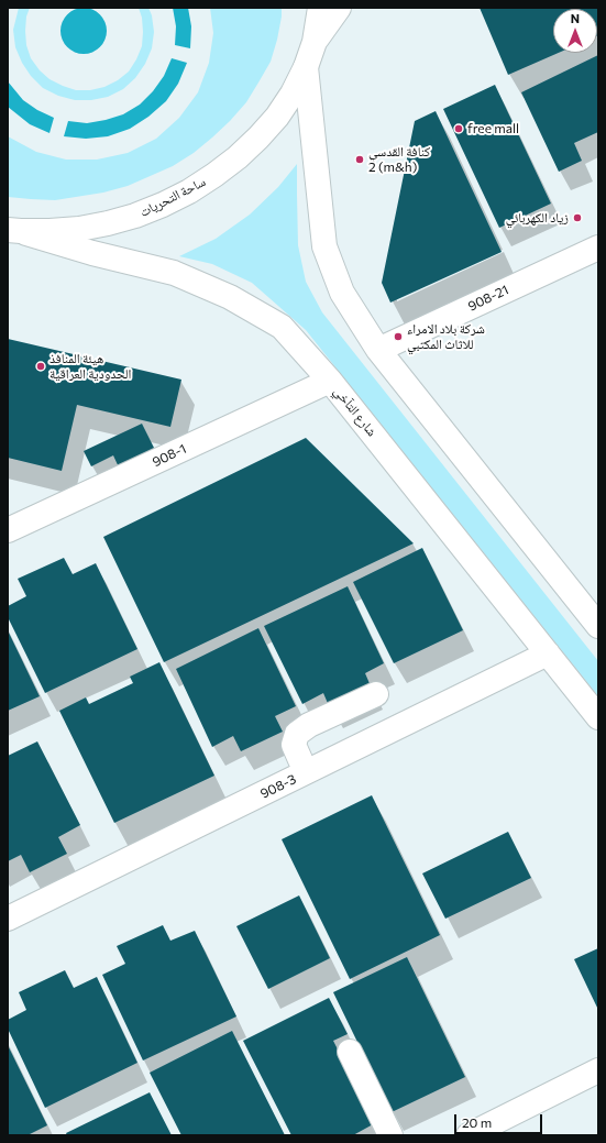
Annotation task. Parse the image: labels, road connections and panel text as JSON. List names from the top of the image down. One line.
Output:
{"streets":{"street":["ساحة التحريات","908-21","شارع التآخي","908-1","908-3"]},"crossings":[["ساحة التحريات","شارع التآخي"],["شارع التآخي","908-1"],["شارع التآخي","908-3"]],"places":["free mall","كنافة القدسي 2 (m&h)","زياد الكهربائي","شركة بلاد الامراء للاثاث المكتبي","هيئة المنافذ الحدودية العراقية"],"scale_bar":"20 m","north":"top"}
